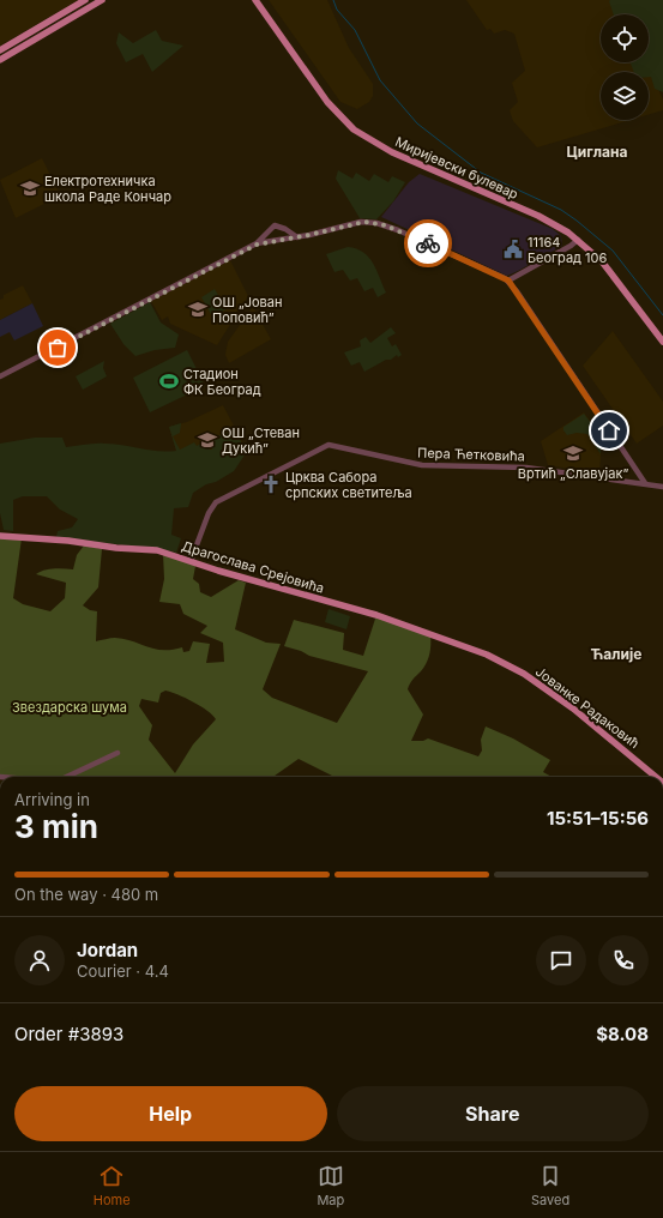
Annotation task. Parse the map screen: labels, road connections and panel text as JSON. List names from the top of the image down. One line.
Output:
{"streets":{"main road":["Миријевски булевар","Драгослава Срејовића","Јованке Радаковић"],"street":["Пера Ћетковића"]},"crossings":[["Пера Ћетковића","Драгослава Срејовића"],["Драгослава Срејовића","Јованке Радаковић"]],"districts":["Циглана","Ћалије"],"parks":["Звездарска шума"],"places":{"school or university":["Електротехничка школа Раде Кончар","ОШ „Јован Поповић”","ОШ „Стеван Дукић”","Вртић „Славујак”"],"public building":["11164 Београд 106"],"sports":["Стадион ФК Београд"],"church":["Црква Сабора српских светитеља"]},"page":{"heading":["3 min","Arriving in","15:51–15:56"],"panel":["Jordan","Courier · 4.4","Order #3893","$8.08"],"bar":"On the way · 480 m","buttons":["Help","Share"],"tabs":["Home","Map","Saved"]}}
